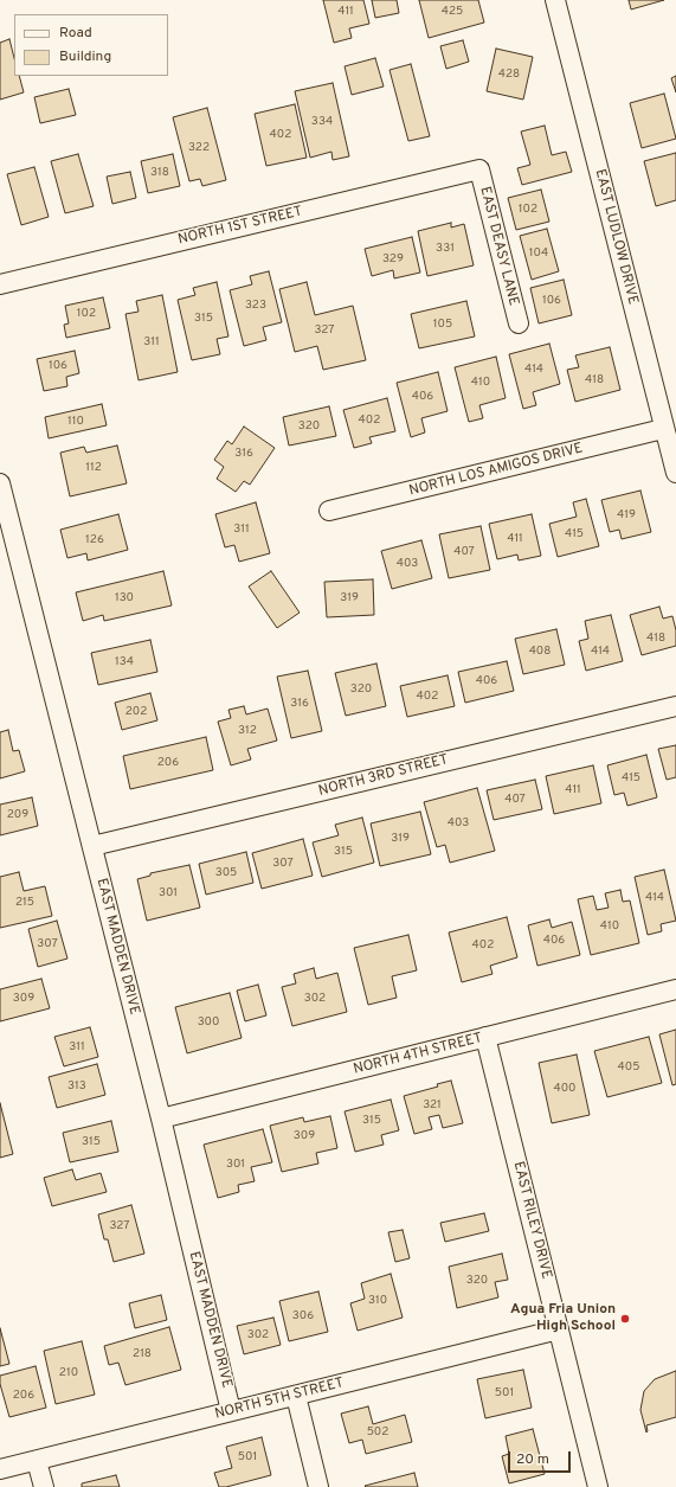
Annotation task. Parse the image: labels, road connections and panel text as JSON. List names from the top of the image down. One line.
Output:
{"streets":{"street":["NORTH 1ST STREET","EAST LUDLOW DRIVE","EAST DEASY LANE","NORTH LOS AMIGOS DRIVE","NORTH 3RD STREET","EAST MADDEN DRIVE","NORTH 4TH STREET","EAST RILEY DRIVE","NORTH 5TH STREET"]},"crossings":[["NORTH 1ST STREET","EAST DEASY LANE"],["EAST LUDLOW DRIVE","NORTH LOS AMIGOS DRIVE"],["NORTH 3RD STREET","EAST MADDEN DRIVE"],["EAST MADDEN DRIVE","NORTH 4TH STREET"],["EAST MADDEN DRIVE","NORTH 5TH STREET"],["NORTH 4TH STREET","EAST RILEY DRIVE"],["EAST RILEY DRIVE","NORTH 5TH STREET"]],"places":["Agua Fria Union High School"],"house_numbers":["411","425","428","334","402","322","318","102","331","104","329","106","323","102","315","105","327","311","106","414","418","410","406","402","110","320","316","112","419","311","415","411","126","407","403","130","319","418","408","414","134","406","320","402","316","202","312","206","415","411","407","209","403","319","315","307","305","301","414","215","410","406","307","402","309","302","300","311","405","313","400","321","315","309","315","301","327","320","310","306","302","218","210","501","206","502","501"],"legend":["Road","Building"],"scale_bar":"20 m"}
